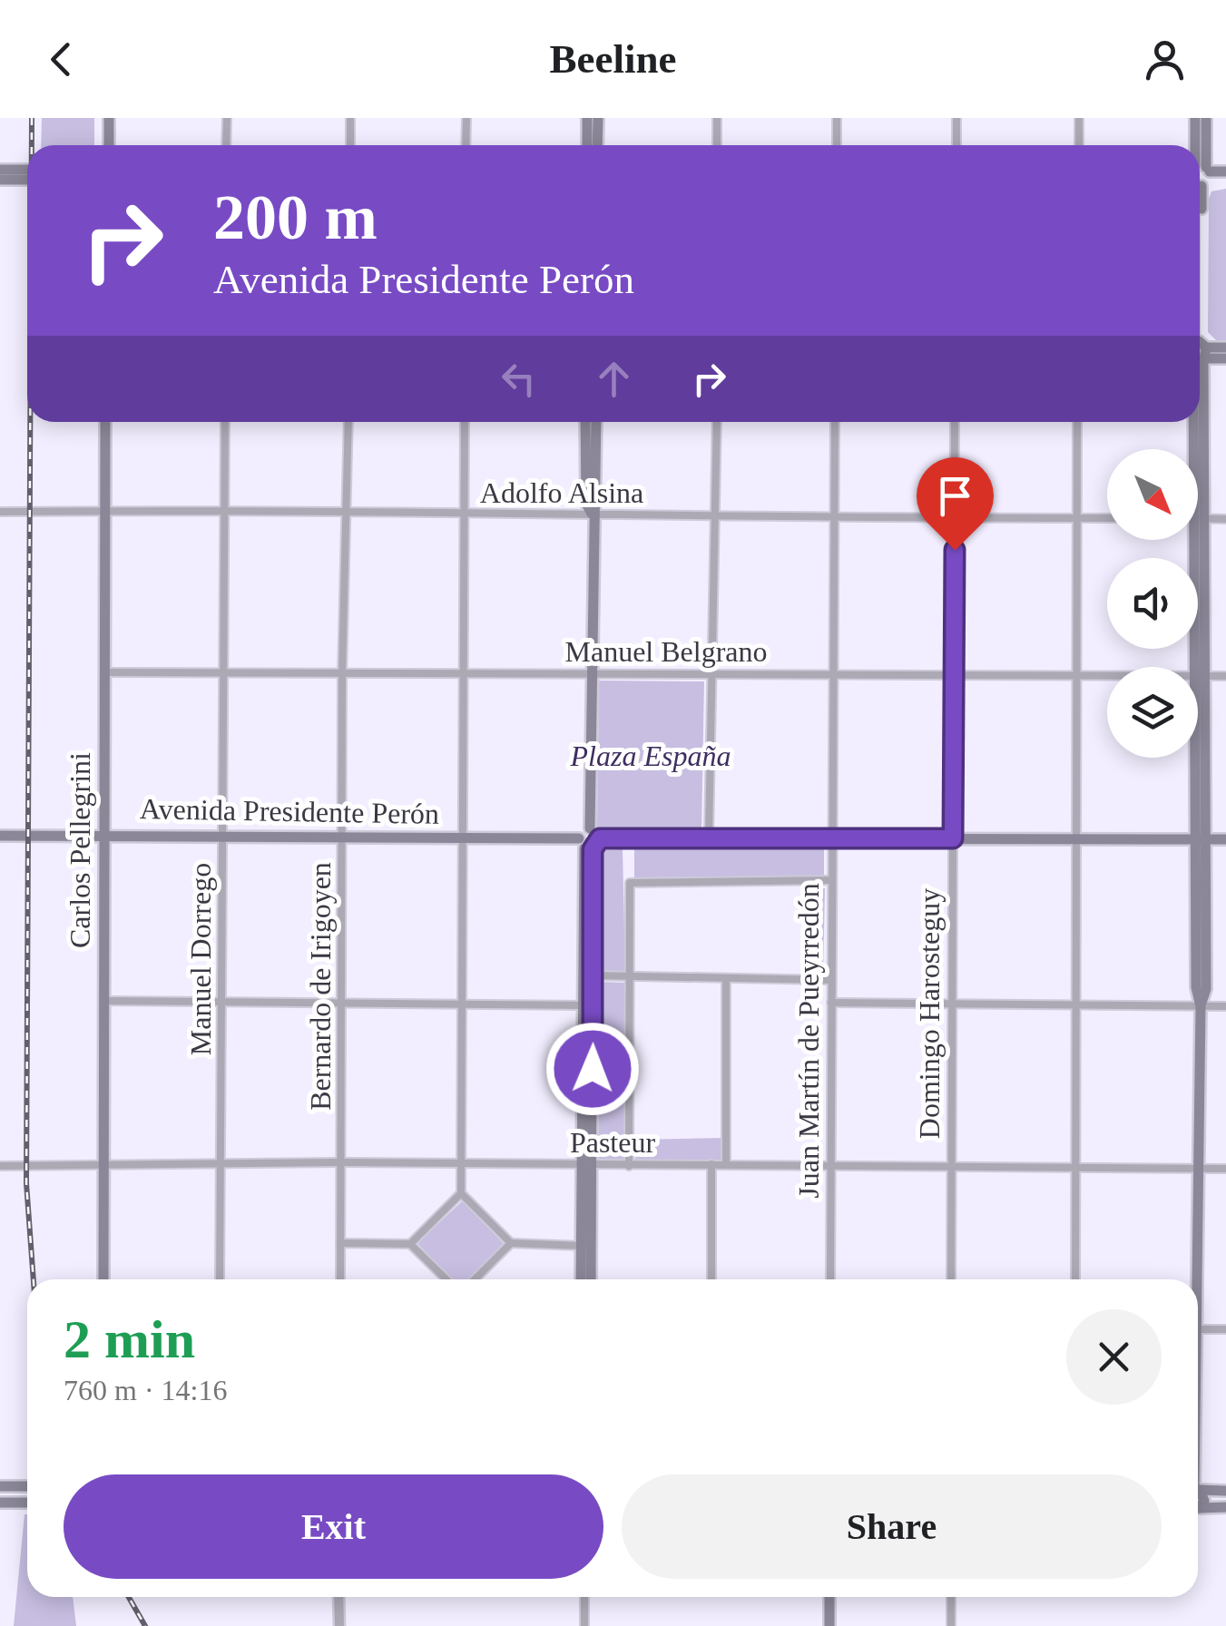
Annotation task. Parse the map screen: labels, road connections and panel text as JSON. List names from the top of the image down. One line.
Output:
{"streets":{"main road":["Avenida Presidente Perón","Carlos Pellegrini"],"street":["Adolfo Alsina","Manuel Belgrano","Manuel Dorrego","Bernardo de Irigoyen","Domingo Harosteguy","Juan Martín de Pueyrredón","Pasteur"]},"crossings":[["Adolfo Alsina","Carlos Pellegrini"],["Adolfo Alsina","Manuel Dorrego"],["Adolfo Alsina","Bernardo de Irigoyen"],["Adolfo Alsina","Domingo Harosteguy"],["Adolfo Alsina","Juan Martín de Pueyrredón"],["Manuel Belgrano","Carlos Pellegrini"],["Manuel Belgrano","Manuel Dorrego"],["Manuel Belgrano","Bernardo de Irigoyen"],["Manuel Belgrano","Domingo Harosteguy"],["Manuel Belgrano","Juan Martín de Pueyrredón"],["Avenida Presidente Perón","Carlos Pellegrini"],["Avenida Presidente Perón","Manuel Dorrego"],["Avenida Presidente Perón","Bernardo de Irigoyen"],["Carlos Pellegrini","Pasteur"],["Manuel Dorrego","Pasteur"],["Bernardo de Irigoyen","Pasteur"],["Domingo Harosteguy","Pasteur"],["Juan Martín de Pueyrredón","Pasteur"]],"parks":["Plaza España"],"north":"bottom right","page":{"header":"Beeline","turn":["200 m","Avenida Presidente Perón"],"heading":["2 min","760 m · 14:16"],"buttons":["Exit","Share"]}}
